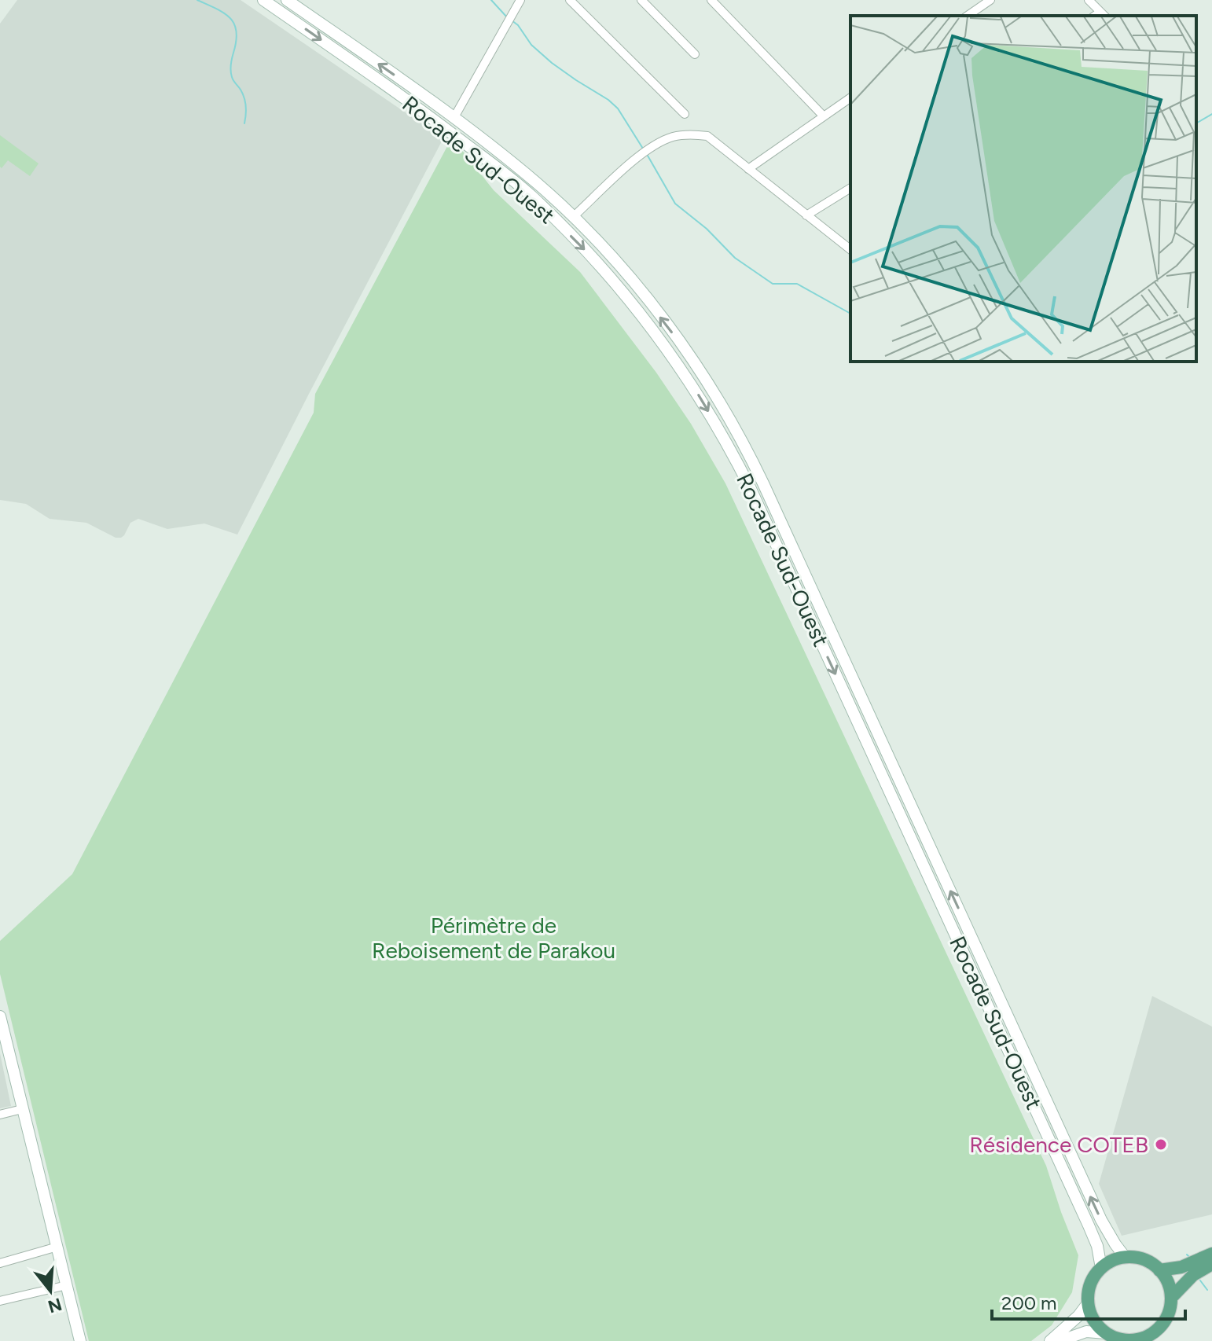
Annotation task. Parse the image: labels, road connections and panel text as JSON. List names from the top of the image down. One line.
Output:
{"streets":{"main road":["Rocade Sud-Ouest"]},"parks":["Périmètre de Reboisement de Parakou"],"places":["Résidence COTEB"],"scale_bar":"200 m","north":"bottom"}
